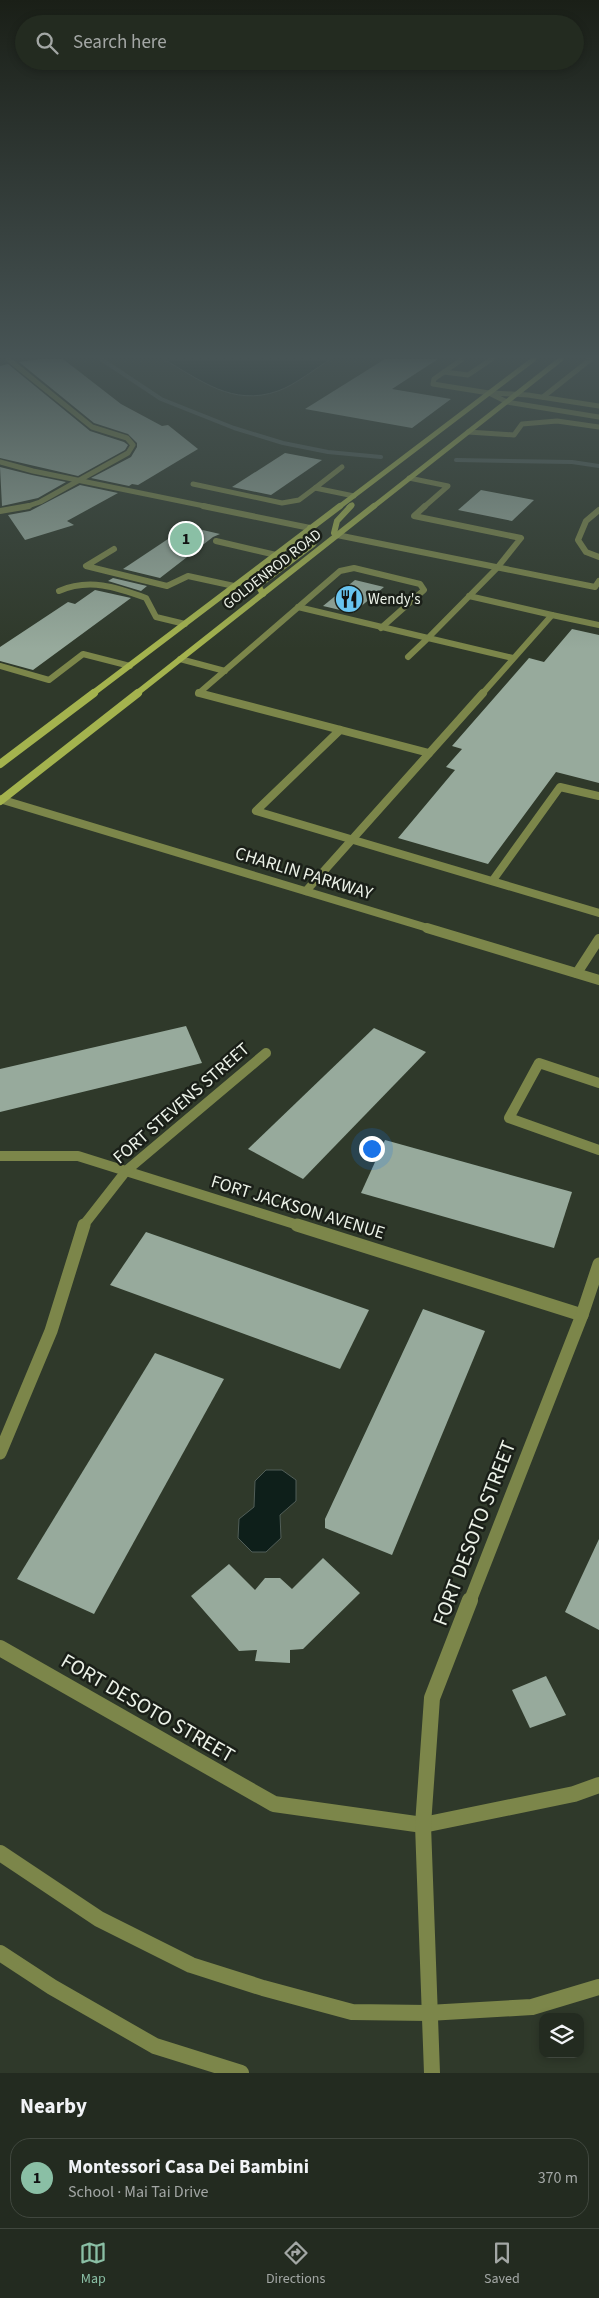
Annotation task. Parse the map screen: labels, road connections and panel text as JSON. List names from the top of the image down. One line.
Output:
{"streets":{"main road":["GOLDENROD ROAD"],"street":["CHARLIN PARKWAY","FORT STEVENS STREET","FORT JACKSON AVENUE","FORT DESOTO STREET"]},"crossings":[["GOLDENROD ROAD","CHARLIN PARKWAY"],["FORT STEVENS STREET","FORT JACKSON AVENUE"],["FORT JACKSON AVENUE","FORT DESOTO STREET"]],"places":{"restaurant":["Wendy's"]},"page":{"search":"Search here","pins":"1","heading":"Nearby","list":[{"mark":"1","name":"Montessori Casa Dei Bambini","note":"School · Mai Tai Drive","value":"370 m"}],"nav":["Map","Directions","Saved"]}}
